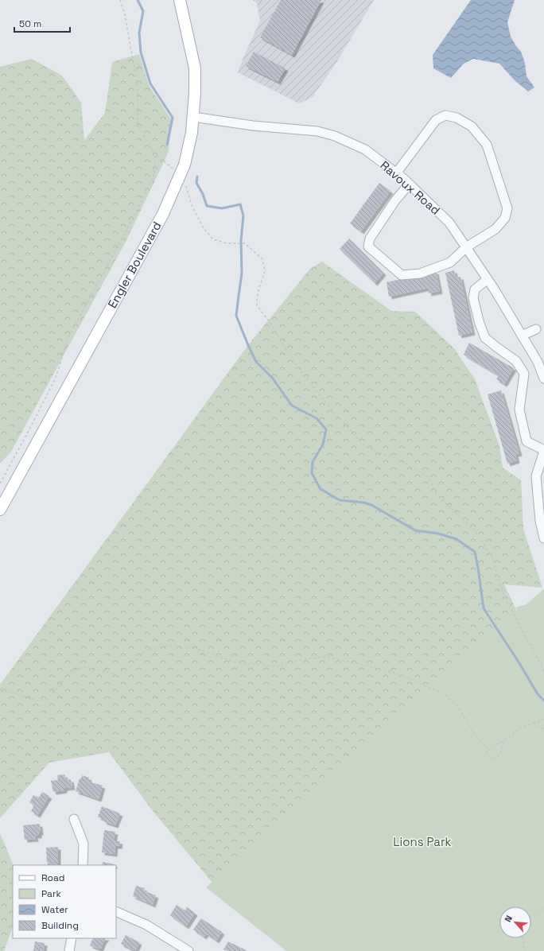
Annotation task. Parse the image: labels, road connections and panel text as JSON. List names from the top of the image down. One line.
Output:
{"streets":{"main road":["Engler Boulevard"],"street":["Ravoux Road"]},"crossings":[["Ravoux Road","Engler Boulevard"]],"parks":["Lions Park"],"legend":["Road","Park","Water","Building"],"scale_bar":"50 m","north":"top left"}
